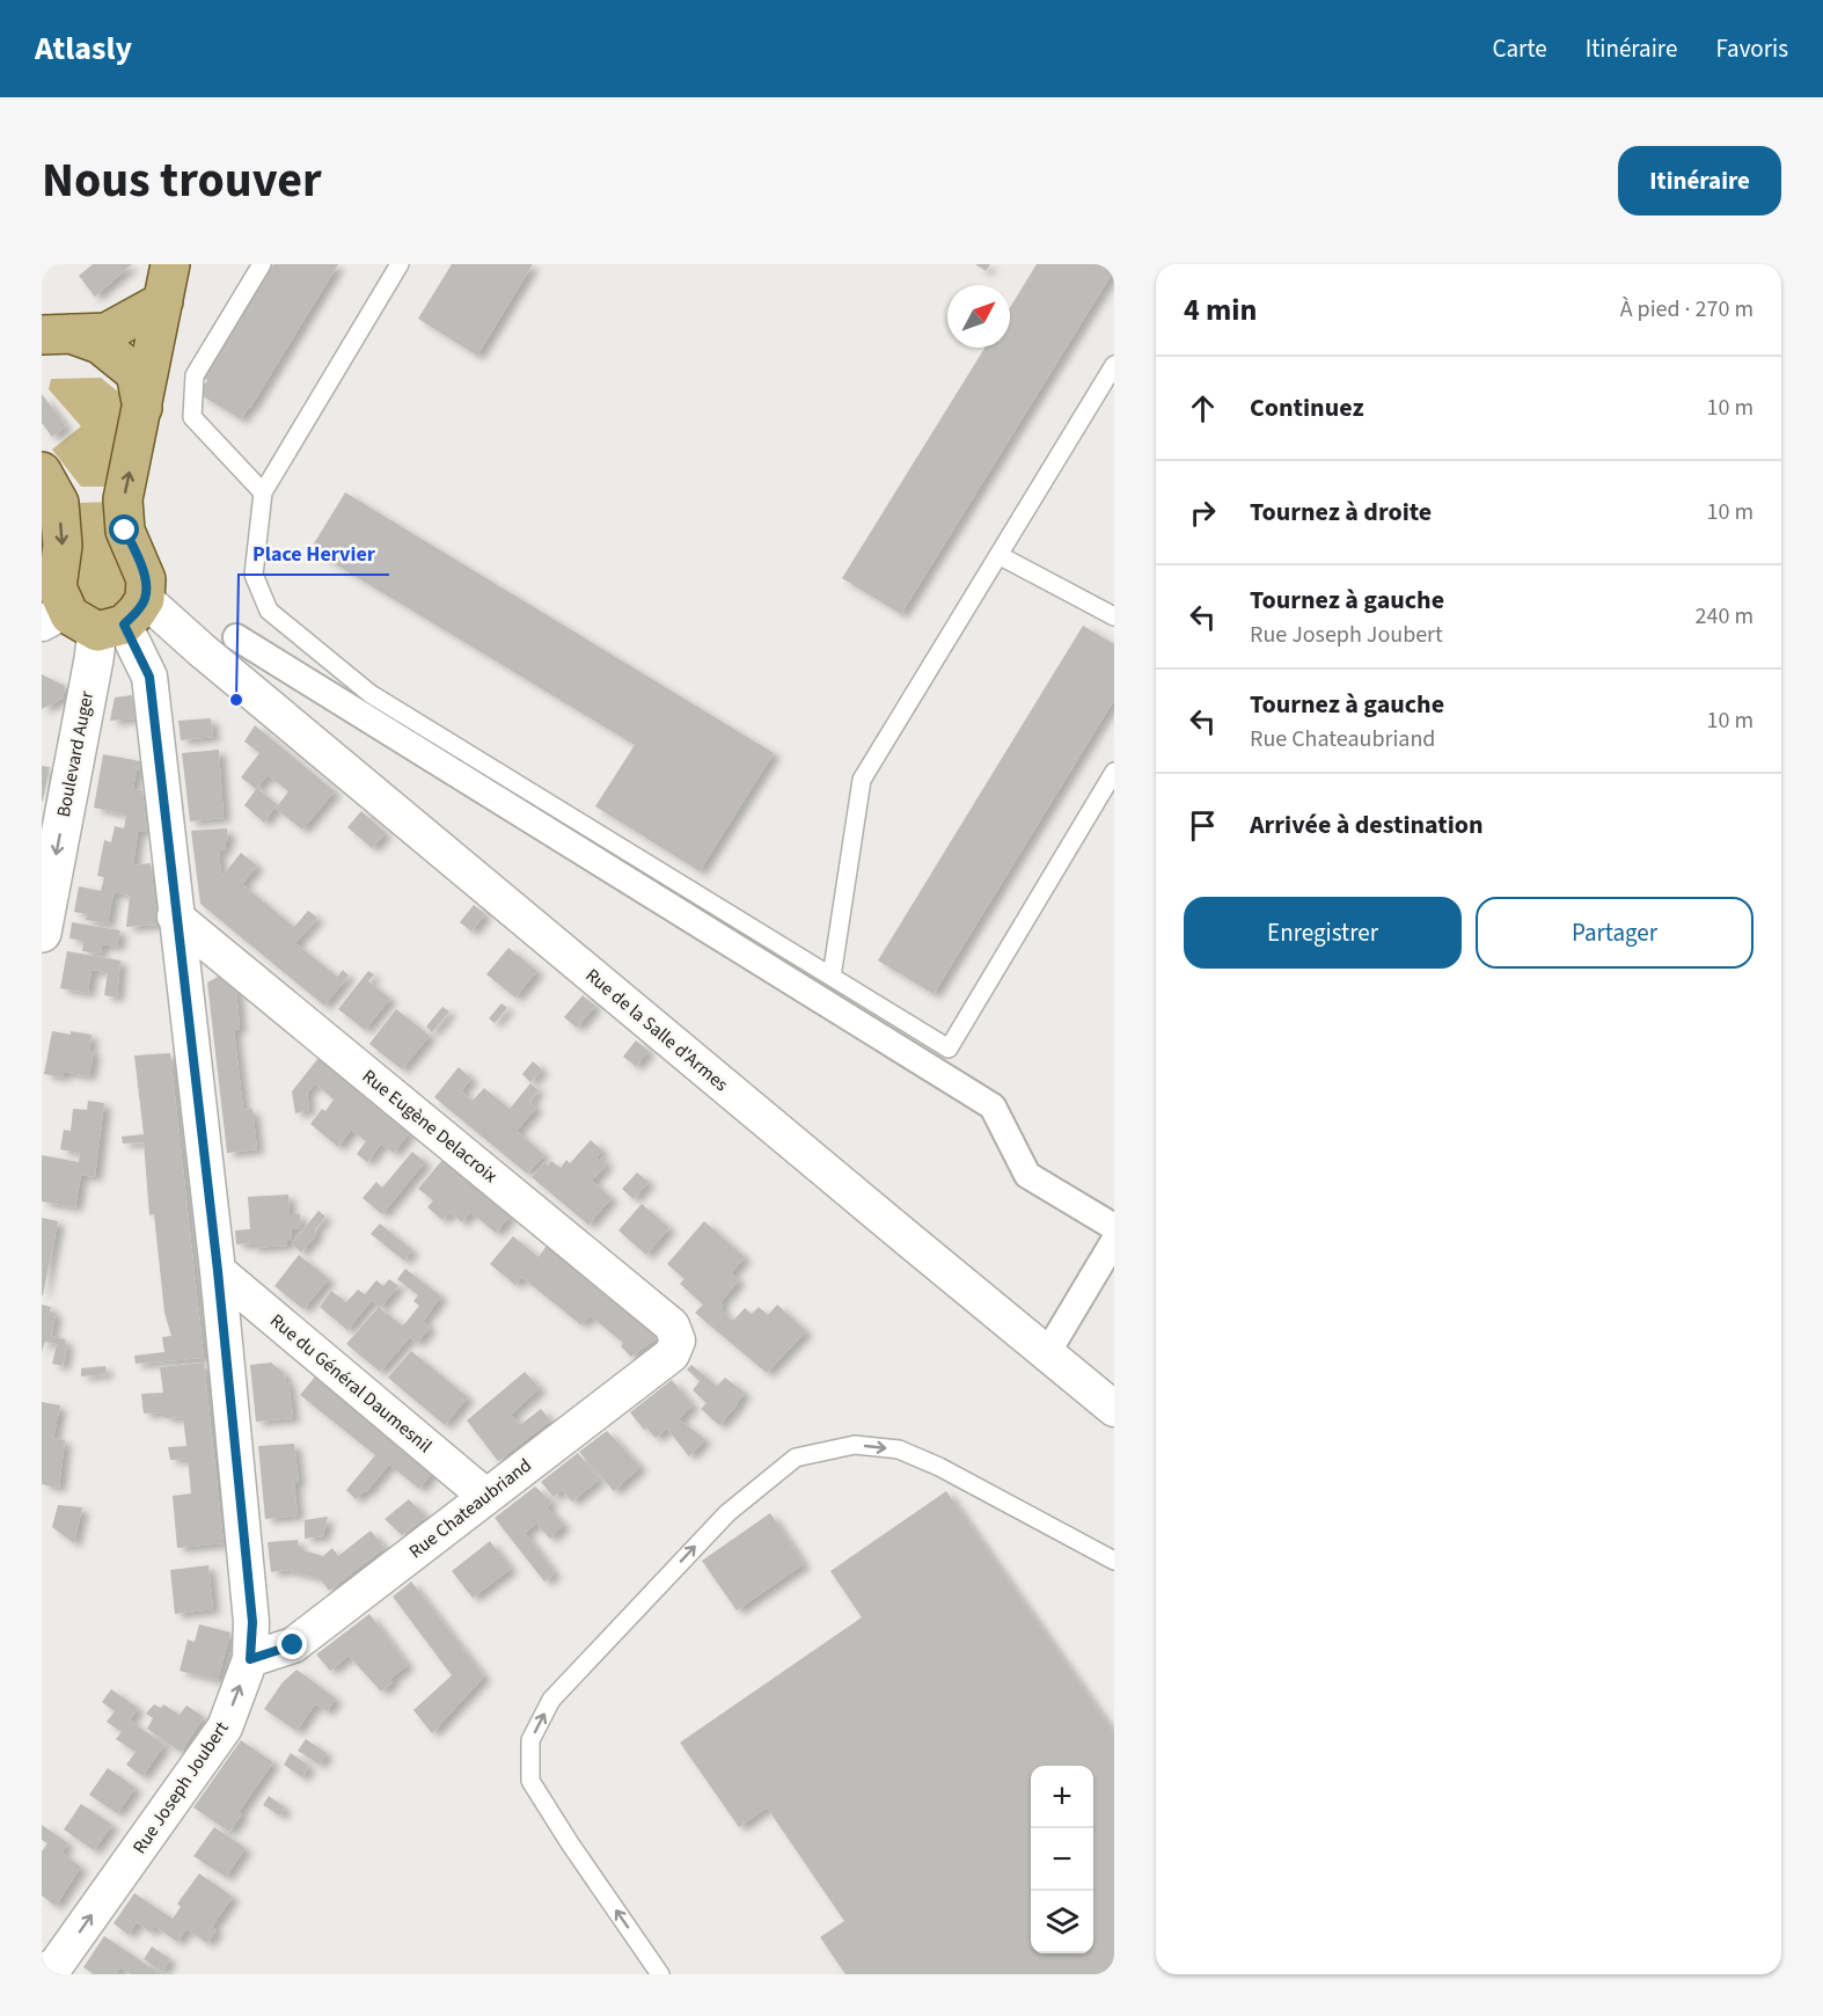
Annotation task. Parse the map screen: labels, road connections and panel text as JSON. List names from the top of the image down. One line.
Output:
{"streets":{"street":["Boulevard Auger","Rue de la Salle d'Armes","Rue Eugène Delacroix","Rue du Général Daumesnil","Rue Chateaubriand","Rue Joseph Joubert"]},"crossings":[["Boulevard Auger","Rue de la Salle d'Armes"],["Boulevard Auger","Rue Joseph Joubert"],["Rue de la Salle d'Armes","Rue Joseph Joubert"],["Rue Eugène Delacroix","Rue Chateaubriand"],["Rue Eugène Delacroix","Rue Joseph Joubert"],["Rue du Général Daumesnil","Rue Chateaubriand"],["Rue du Général Daumesnil","Rue Joseph Joubert"],["Rue Chateaubriand","Rue Joseph Joubert"]],"one_way":["Boulevard Auger"],"places":["Place Hervier"],"north":"top right","page":{"header":"Atlasly","nav":["Carte","Itinéraire","Favoris"],"title":"Nous trouver","buttons":["Itinéraire",["Enregistrer","Partager"]],"heading":["4 min","À pied · 270 m"],"list":[["Continuez","10 m"],["Tournez à droite","10 m"],["Tournez à gauche","Rue Joseph Joubert","240 m"],["Tournez à gauche","Rue Chateaubriand","10 m"],"Arrivée à destination"],"map_buttons":["+","−"]}}
